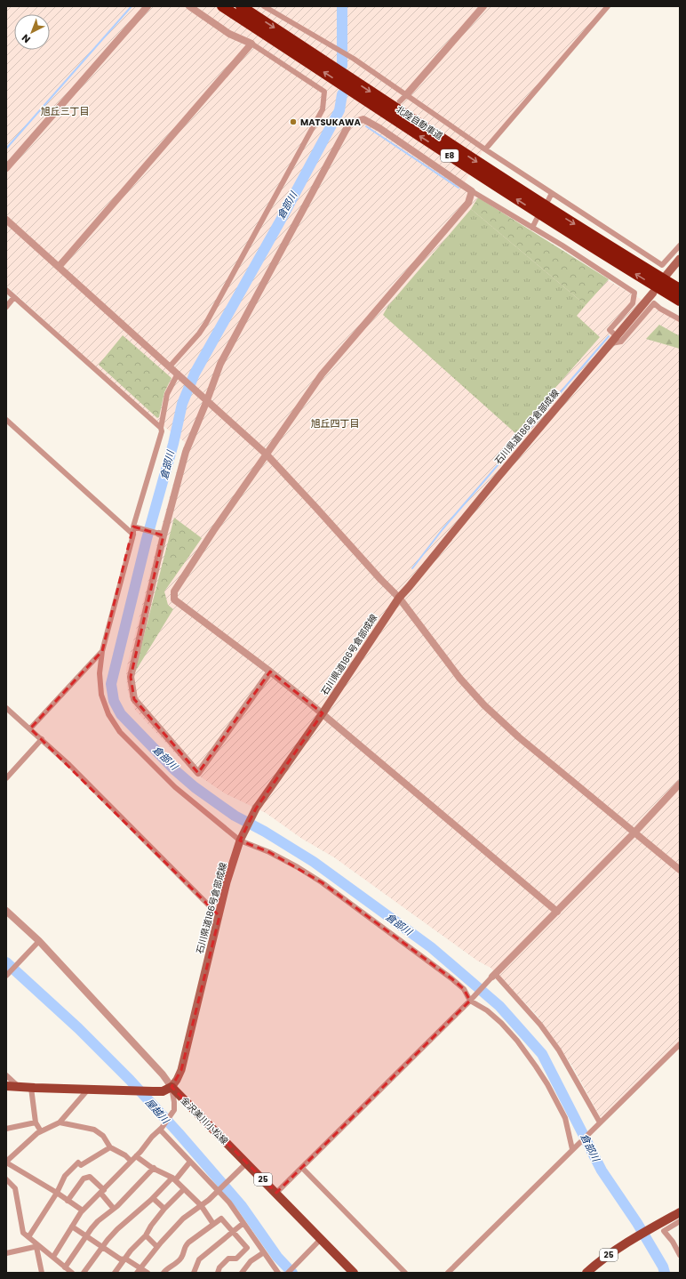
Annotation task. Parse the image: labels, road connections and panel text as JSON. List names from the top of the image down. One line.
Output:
{"streets":{"highway":["北陸自動車道","E8"],"main road":["石川県道186号倉部成線","金沢美川小松線","25"]},"crossings":[["石川県道186号倉部成線","金沢美川小松線"]],"districts":["旭丘三丁目","旭丘四丁目"],"water":["倉部川","屋越川"],"places":["MATSUKAWA"],"north":"bottom left"}
